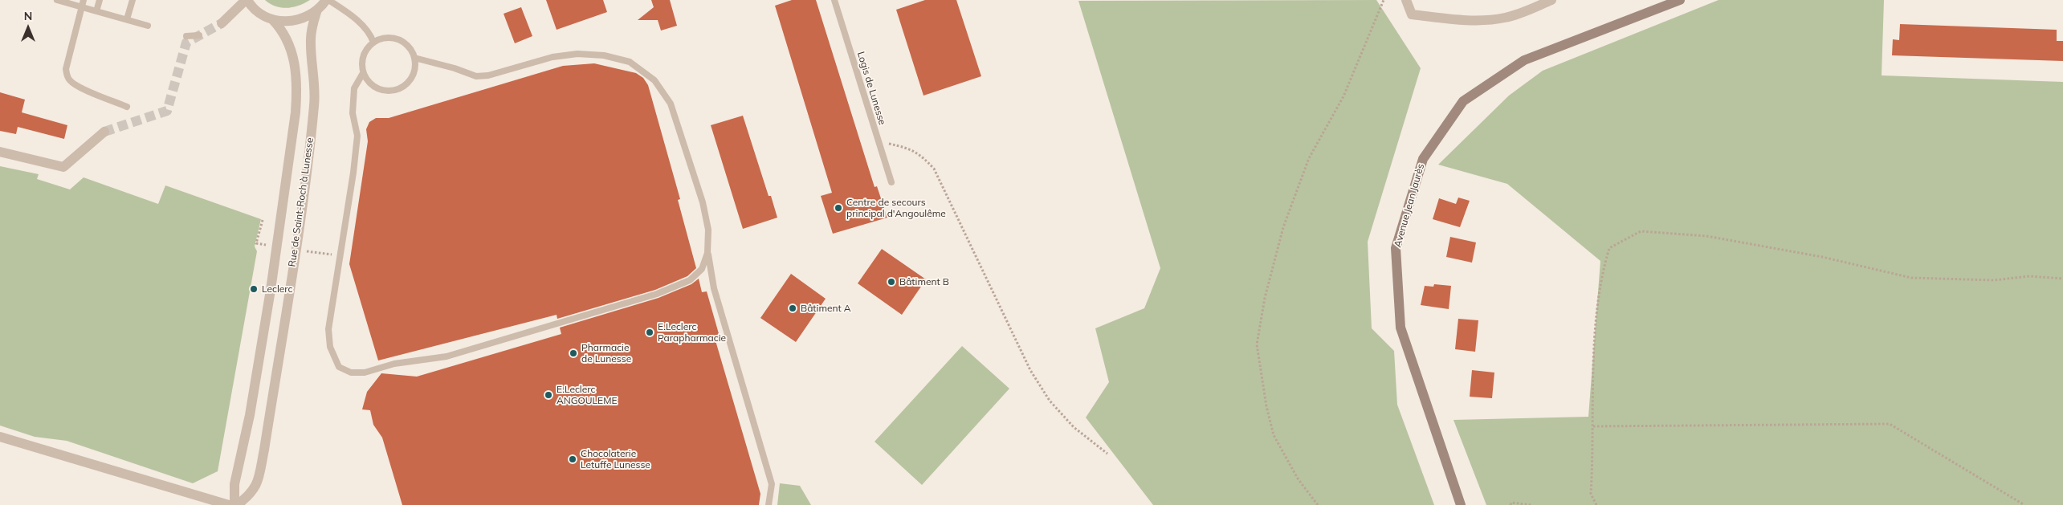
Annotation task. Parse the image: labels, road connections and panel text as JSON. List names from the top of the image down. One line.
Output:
{"streets":{"main road":["Avenue Jean Jaurès"],"street":["Rue de Saint-Roch à Lunesse"],"lane":["Logis de Lunesse"]},"places":["Centre de secours principal d'Angoulême","Bâtiment B","Leclerc","Bâtiment A","E.Leclerc Parapharmacie","Pharmacie de Lunesse","E.Leclerc ANGOULEME","Chocolaterie Letuffe Lunesse"],"north":"top"}
